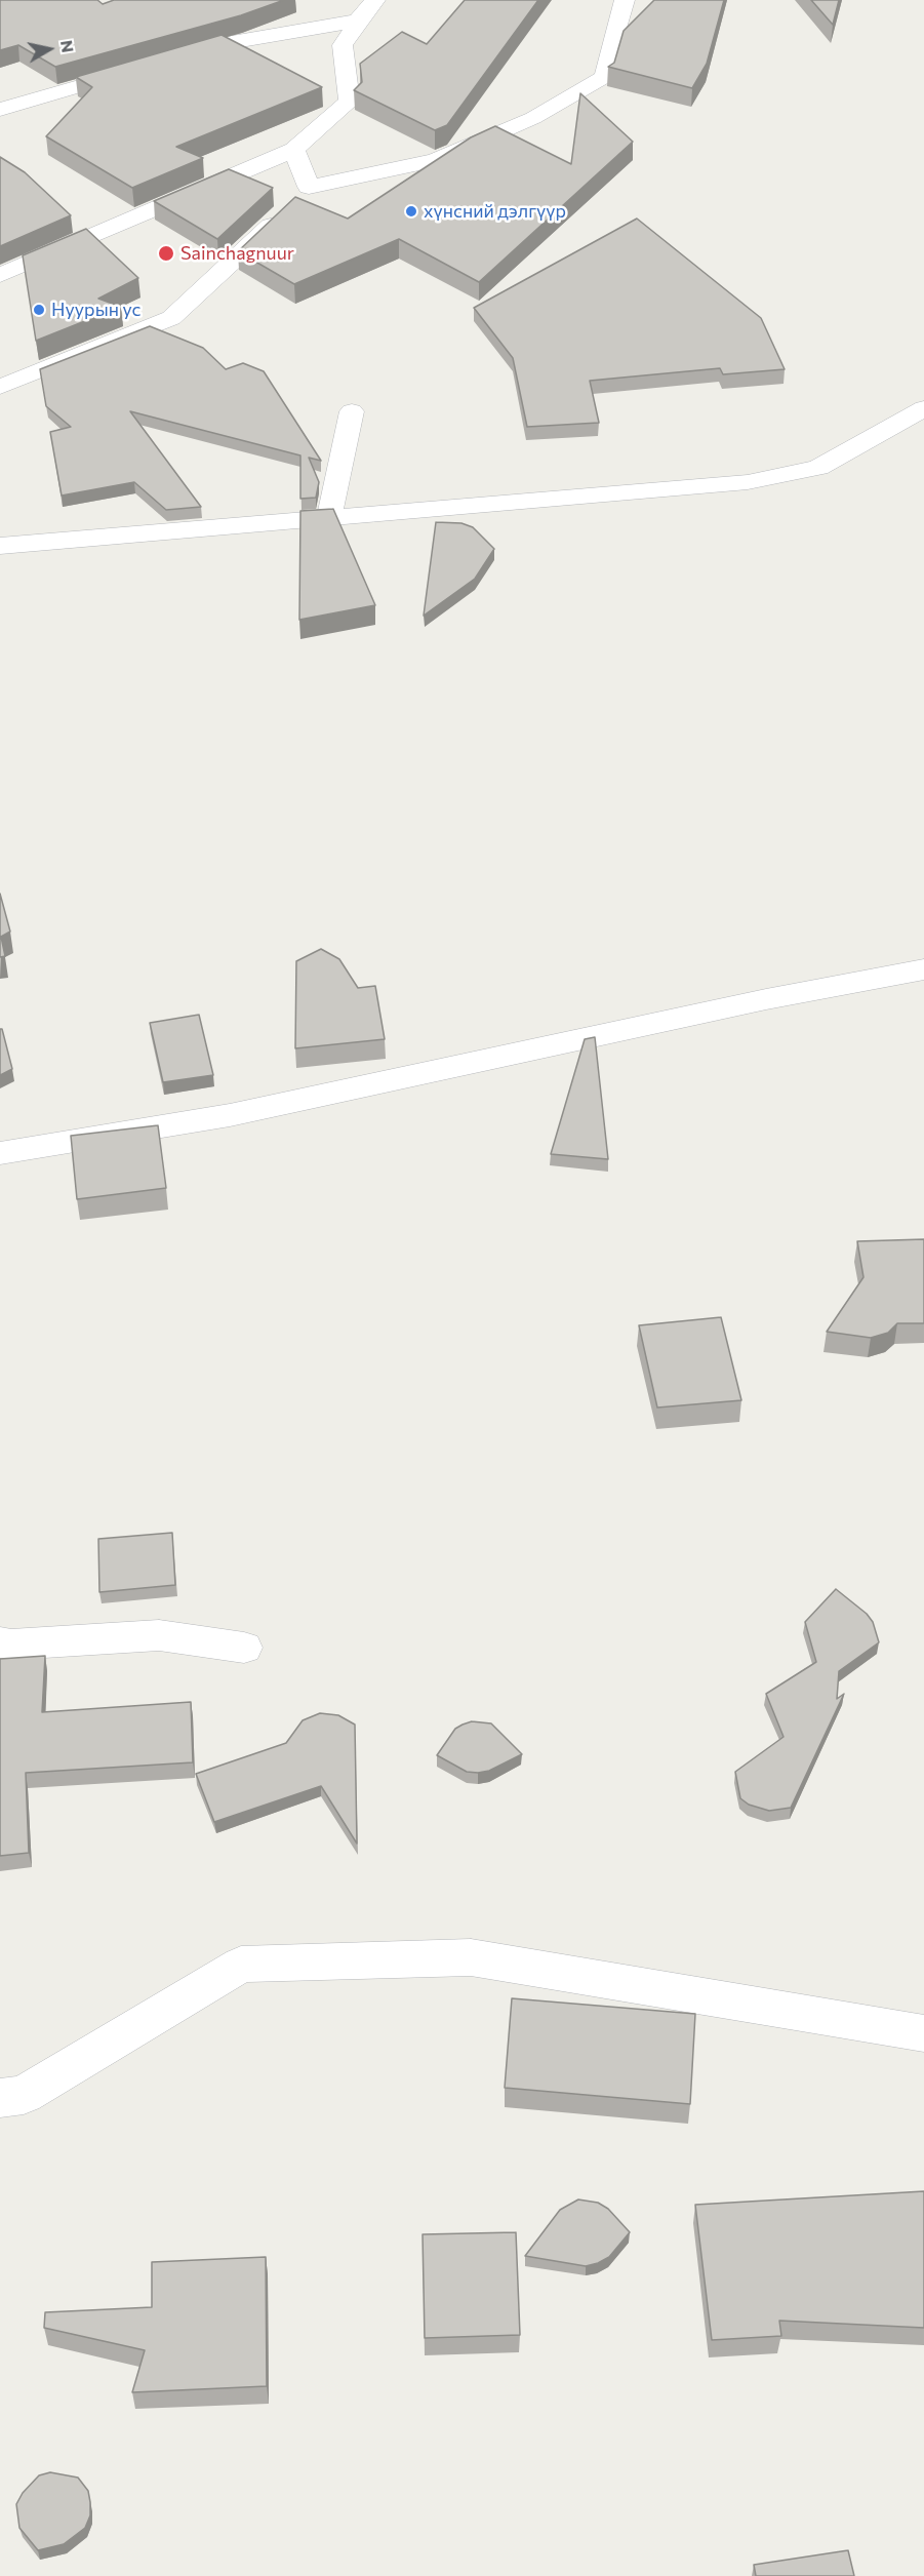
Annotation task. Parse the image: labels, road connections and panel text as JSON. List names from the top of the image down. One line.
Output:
{"places":["хүнсний дэлгүүр","Sainchagnuur","Нуурын ус"],"north":"right"}
